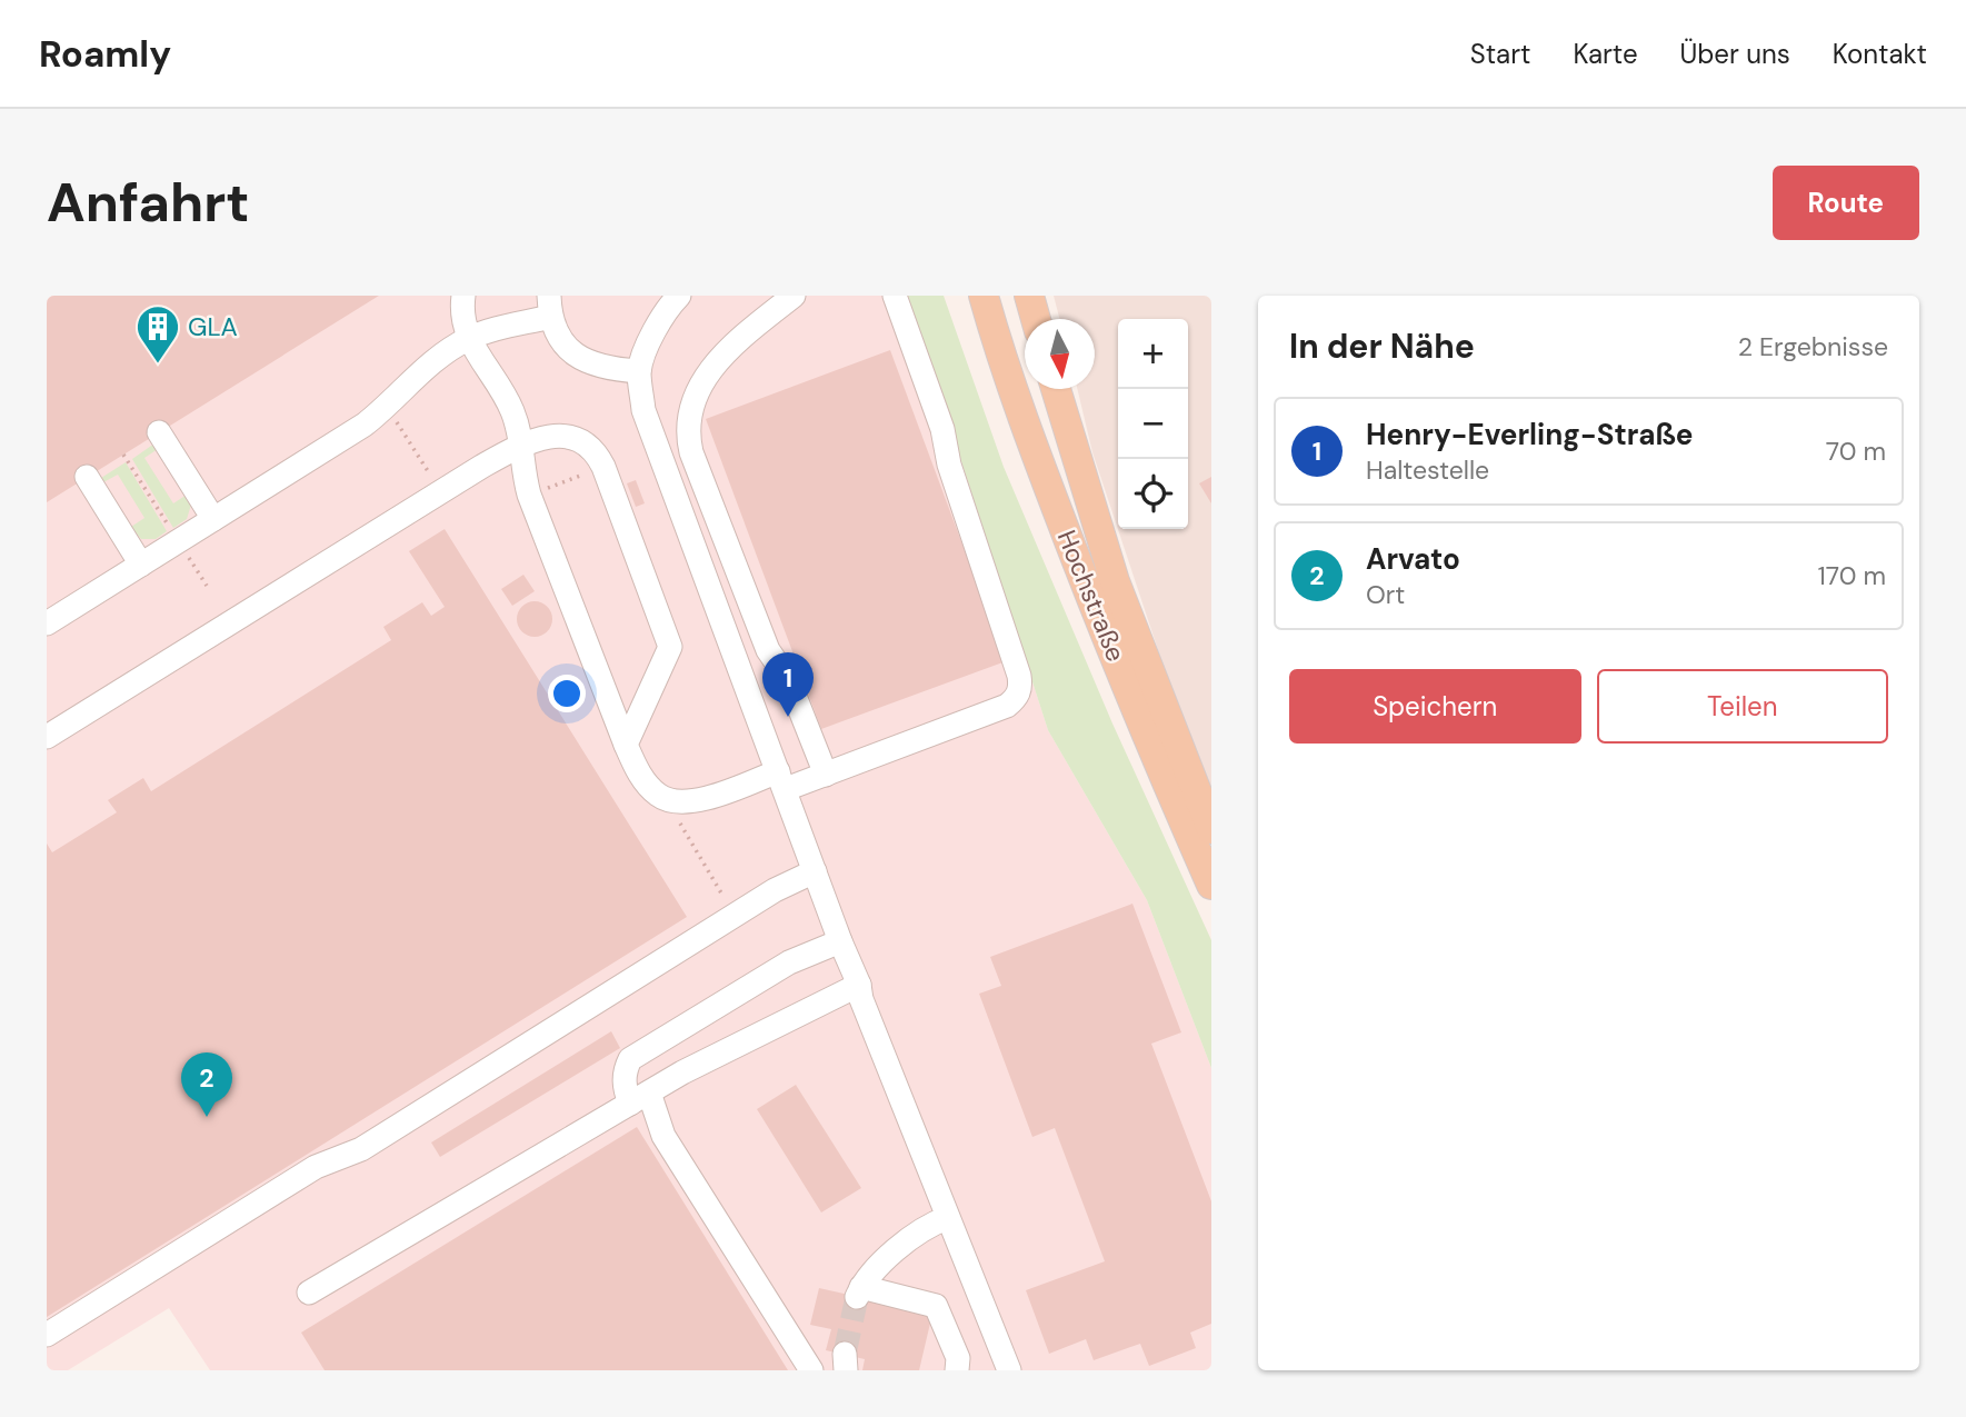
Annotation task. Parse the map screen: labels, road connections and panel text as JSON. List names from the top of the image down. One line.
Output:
{"streets":{"main road":["Hochstraße"]},"places":{"building":["GLA"]},"north":"bottom","page":{"header":"Roamly","nav":["Start","Karte","Über uns","Kontakt"],"buttons":["Route",["Speichern","Teilen"]],"title":"Anfahrt","heading":["In der Nähe","2 Ergebnisse"],"map_buttons":["+","−"],"list":[{"mark":"1","name":"Henry-Everling-Straße","note":"Haltestelle","value":"70 m"},{"mark":"2","name":"Arvato","note":"Ort","value":"170 m"}],"pins":["1","2"]}}
